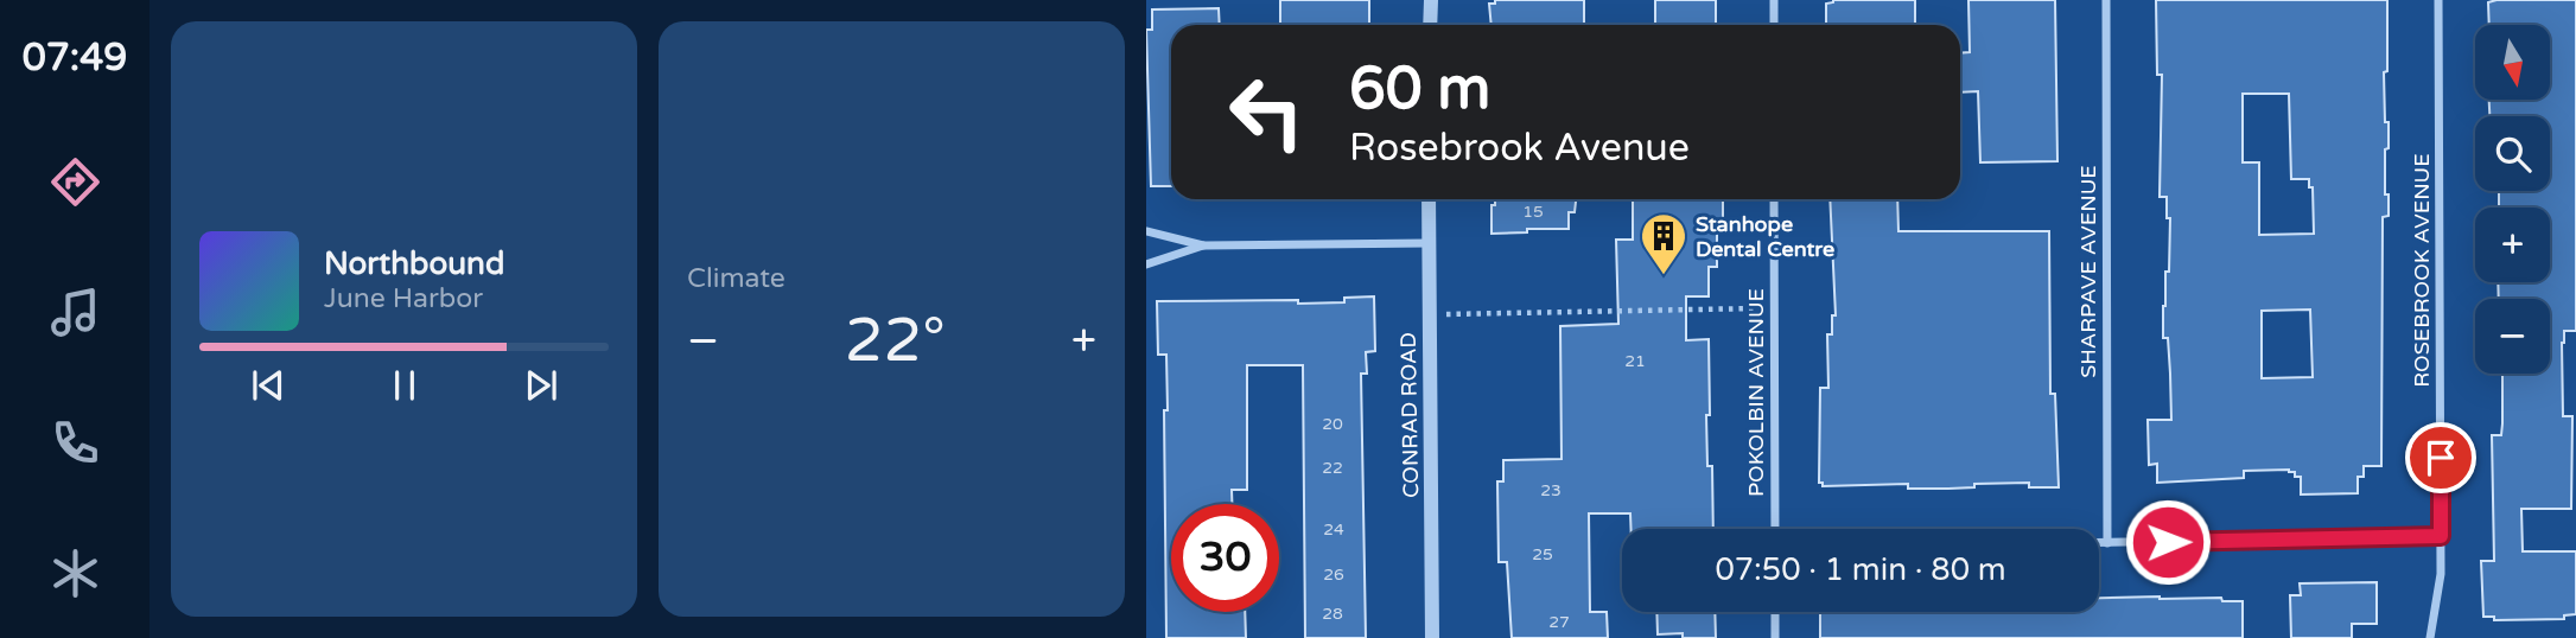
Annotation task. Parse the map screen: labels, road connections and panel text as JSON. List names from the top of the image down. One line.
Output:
{"streets":{"street":["ROSEBROOK AVENUE","SHARPAVE AVENUE","POKOLBIN AVENUE","CONRAD ROAD"]},"places":{"building":["Stanhope Dental Centre"]},"house_numbers":["15","21","20","22","23","24","25","26","28","27"],"north":"bottom","page":{"tabs":"07:49","tile":"Climate","map_buttons":["+","−"],"turn":["60 m","Rosebrook Avenue"],"song":["Northbound","June Harbor"],"heat":["−","22°","+"],"limit":"30","trip":"07:50 · 1 min · 80 m"}}
